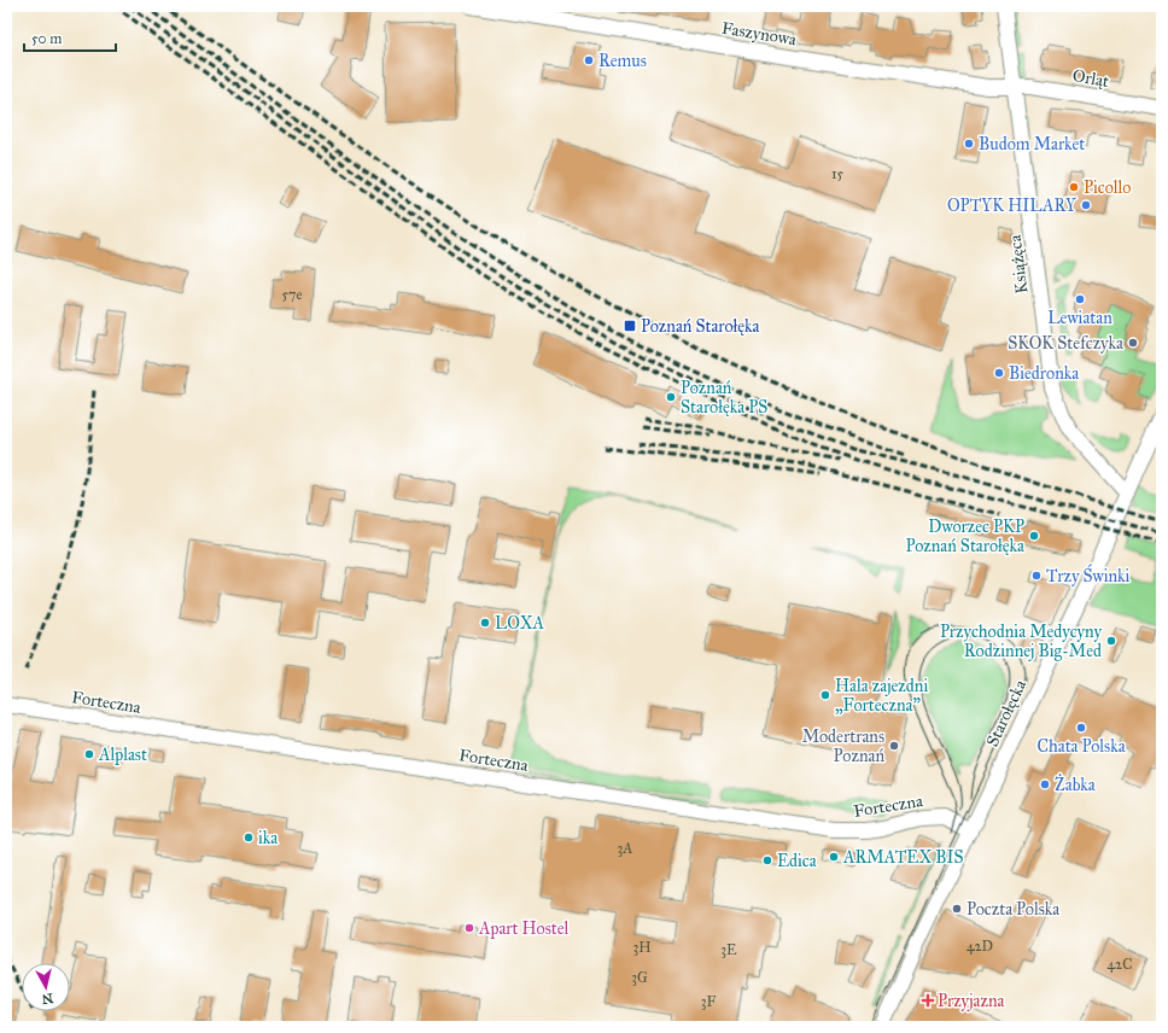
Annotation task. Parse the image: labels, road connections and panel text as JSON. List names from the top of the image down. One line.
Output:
{"streets":{"street":["Faszynowa","Orląt","Książęca","Forteczna","Starołęcka"]},"crossings":[["Faszynowa","Orląt"],["Faszynowa","Książęca"],["Orląt","Książęca"],["Książęca","Starołęcka"],["Forteczna","Starołęcka"]],"places":{"other":["Remus","Budom Market","Picollo","OPTYK HILARY","Lewiatan","SKOK Stefczyka","Biedronka","Poznań Starołęka PS","Dworzec PKP Poznań Starołęka","Trzy Świnki","LOXA","Przychodnia Medycyny Rodzinnej Big-Med","Hala zajezdni „Forteczna”","Chata Polska","Modertrans Poznań","Alplast","Żabka","ika","ARMATEX BIS","Edica","Poczta Polska","Apart Hostel"],"transit":["Poznań Starołęka"],"health":["Przyjazna"]},"house_numbers":["15","57e","3A","42D","3H","3E","42C","3G","3F"],"scale_bar":"50 m","north":"bottom"}
